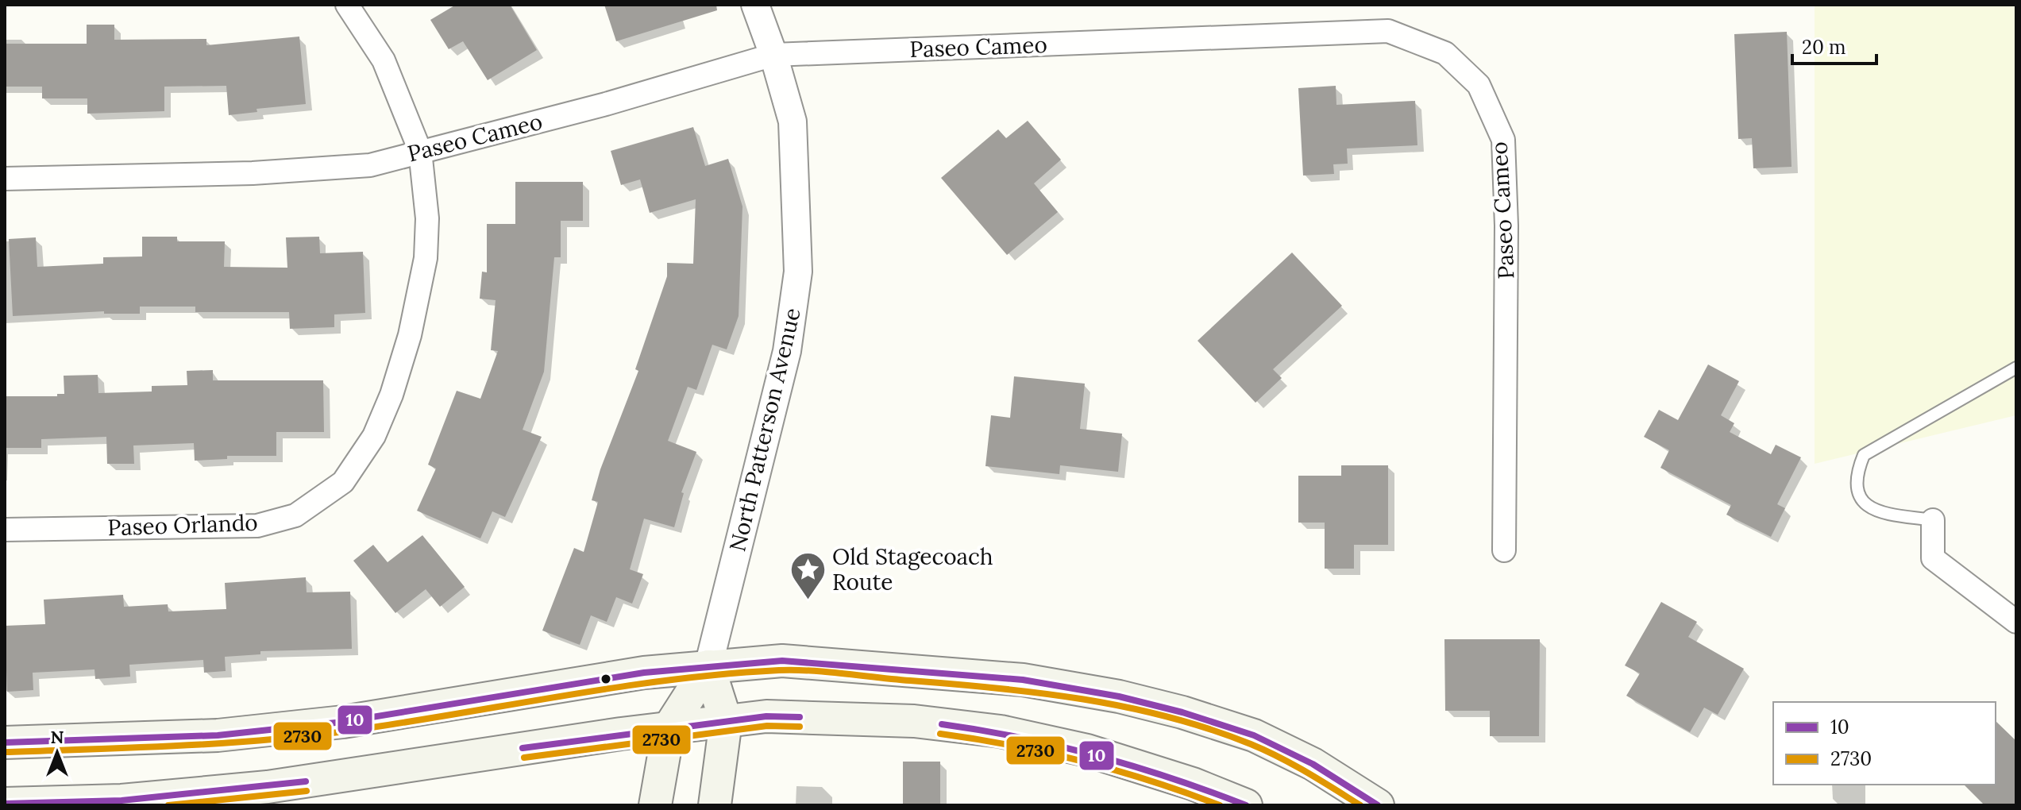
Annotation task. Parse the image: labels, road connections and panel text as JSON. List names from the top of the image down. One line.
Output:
{"streets":{"main road":["North Patterson Avenue"],"street":["Paseo Cameo","Paseo Orlando"]},"crossings":[["Paseo Cameo","North Patterson Avenue"],["Paseo Cameo","Paseo Orlando"]],"places":{"place":["Old Stagecoach Route"]},"lines":["transit line 10","transit line 2730"],"legend":["10","2730"],"scale_bar":"20 m","north":"top"}
